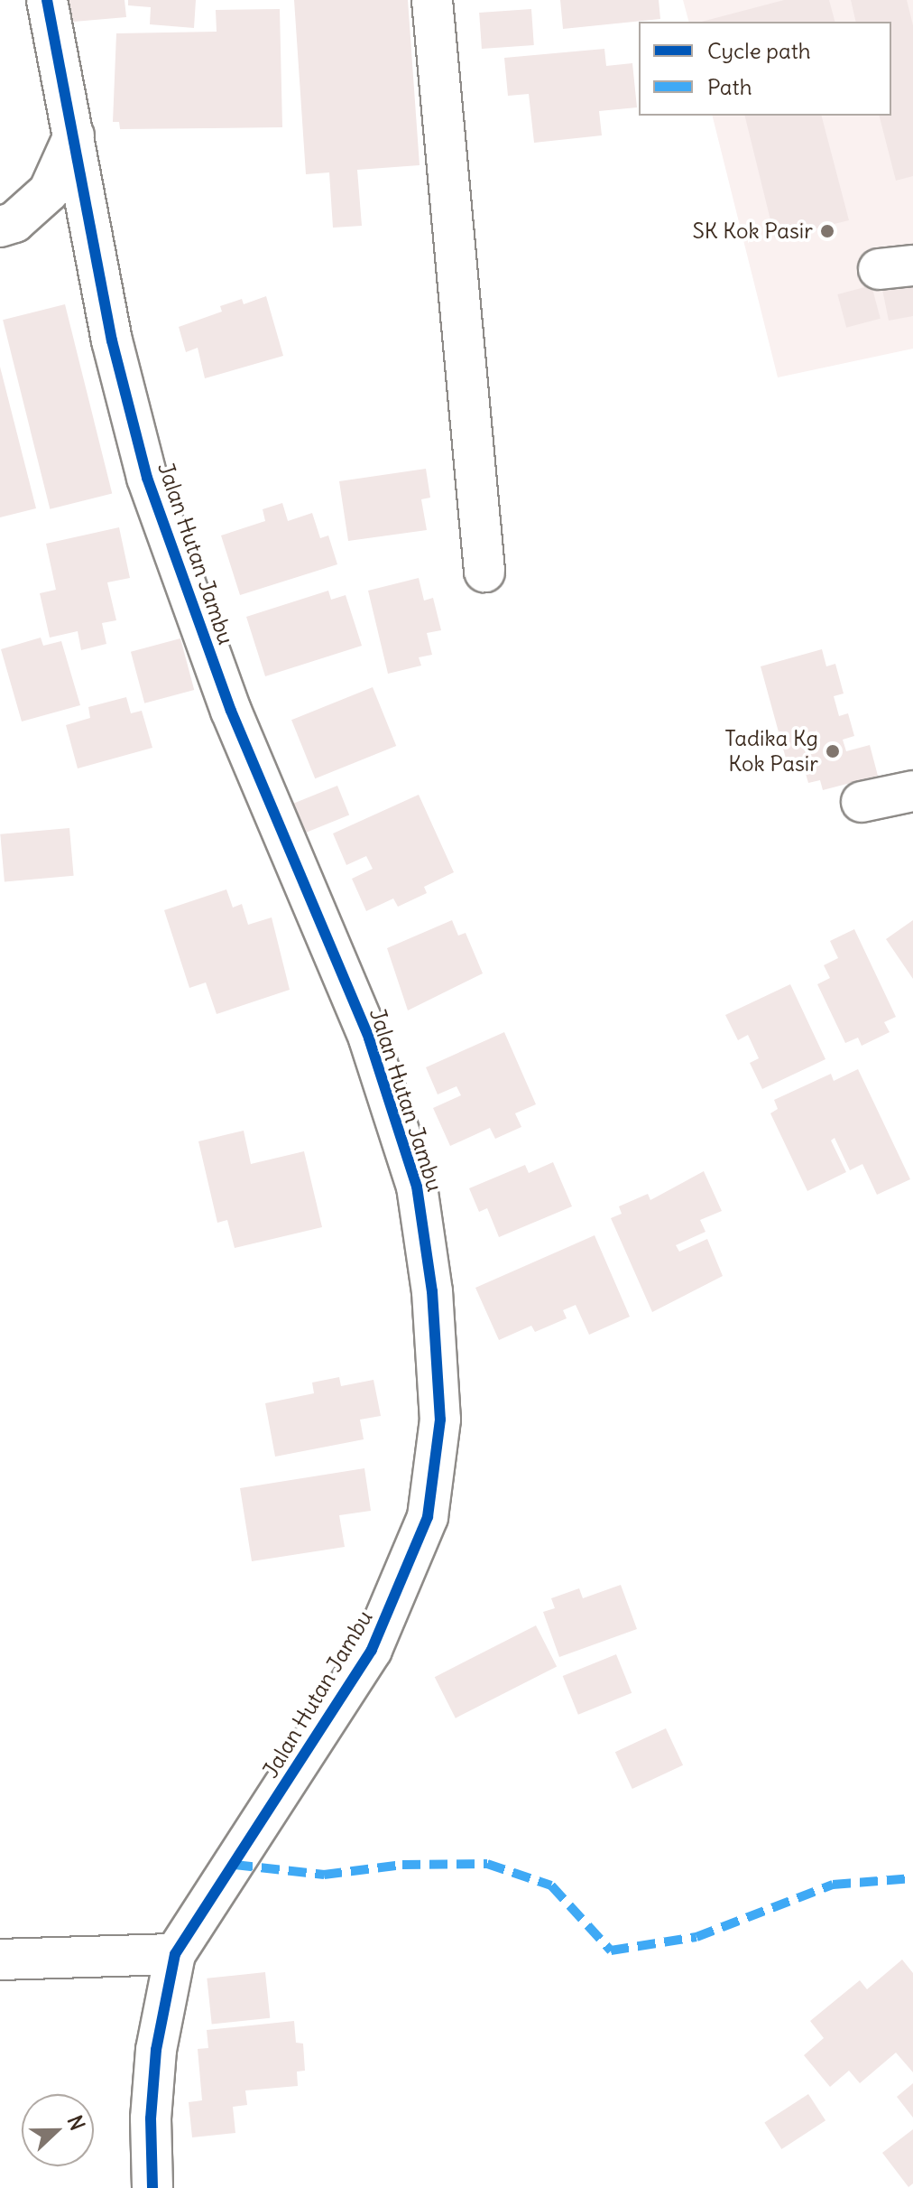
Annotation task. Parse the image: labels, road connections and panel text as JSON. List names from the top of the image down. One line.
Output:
{"streets":{"street":["Jalan Hutan Jambu"]},"places":["SK Kok Pasir","Tadika Kg Kok Pasir"],"legend":["Cycle path","Path"],"north":"right"}
